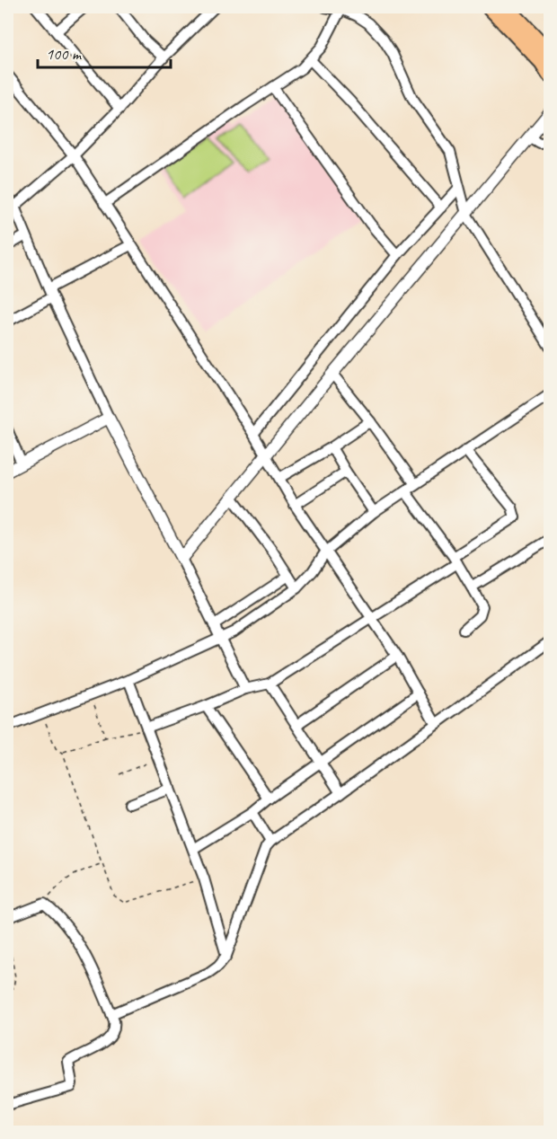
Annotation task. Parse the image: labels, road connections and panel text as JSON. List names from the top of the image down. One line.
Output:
{"scale_bar":"100 m"}
